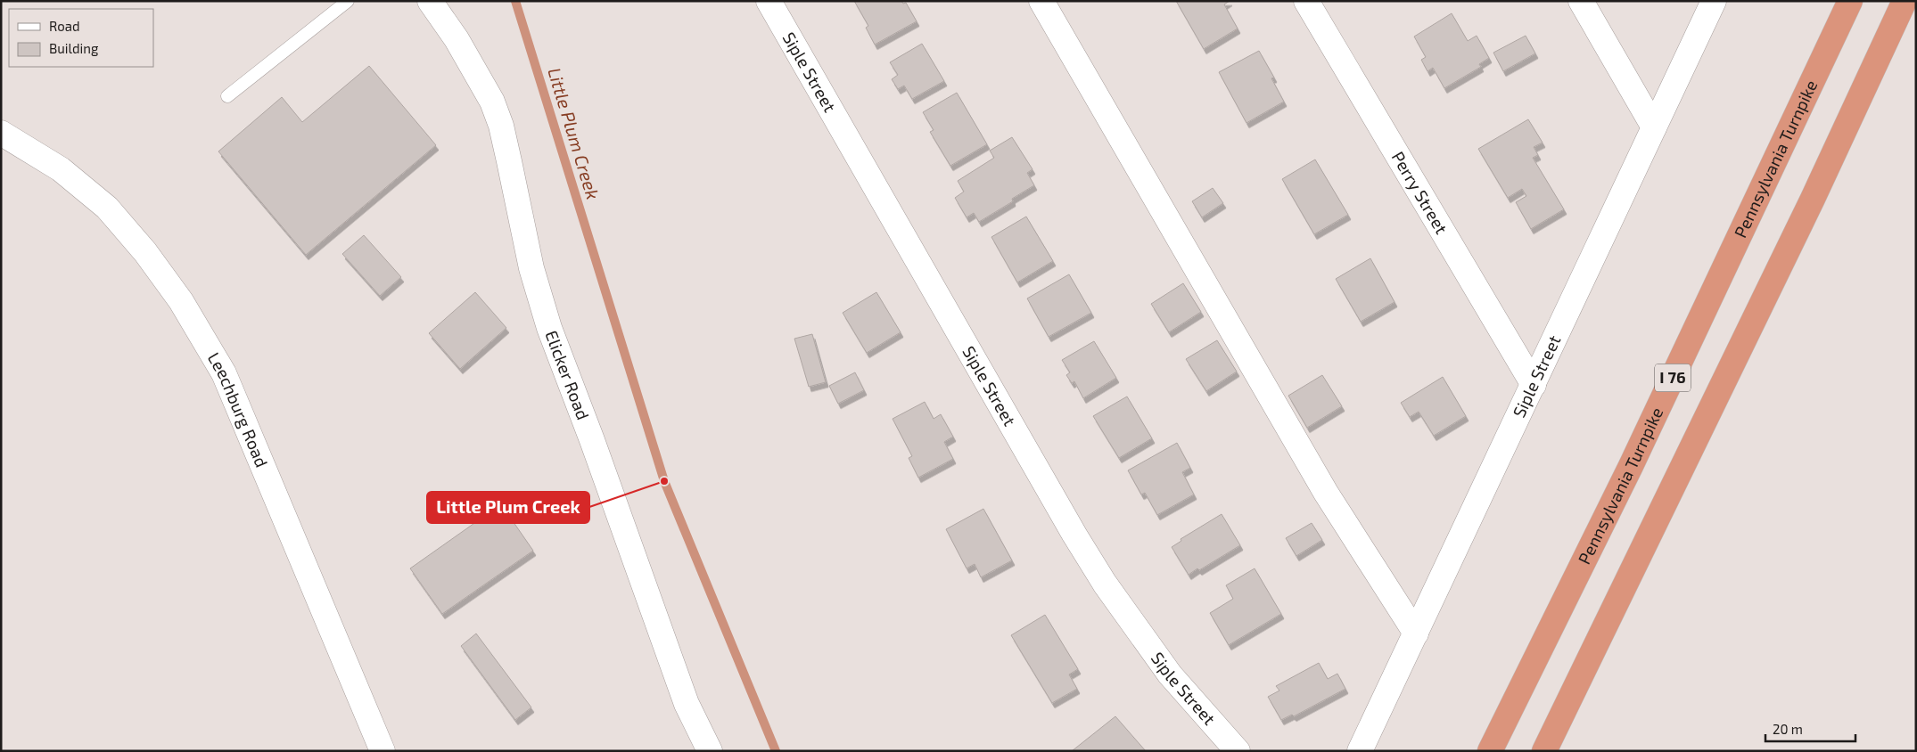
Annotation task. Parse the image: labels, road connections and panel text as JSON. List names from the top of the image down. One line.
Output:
{"streets":{"highway":["Pennsylvania Turnpike","I 76"],"street":["Siple Street","Perry Street","Elicker Road","Leechburg Road"]},"crossings":[["Siple Street","Perry Street"]],"water":["Little Plum Creek"],"places":["Little Plum Creek"],"legend":["Road","Building"],"scale_bar":"20 m"}
